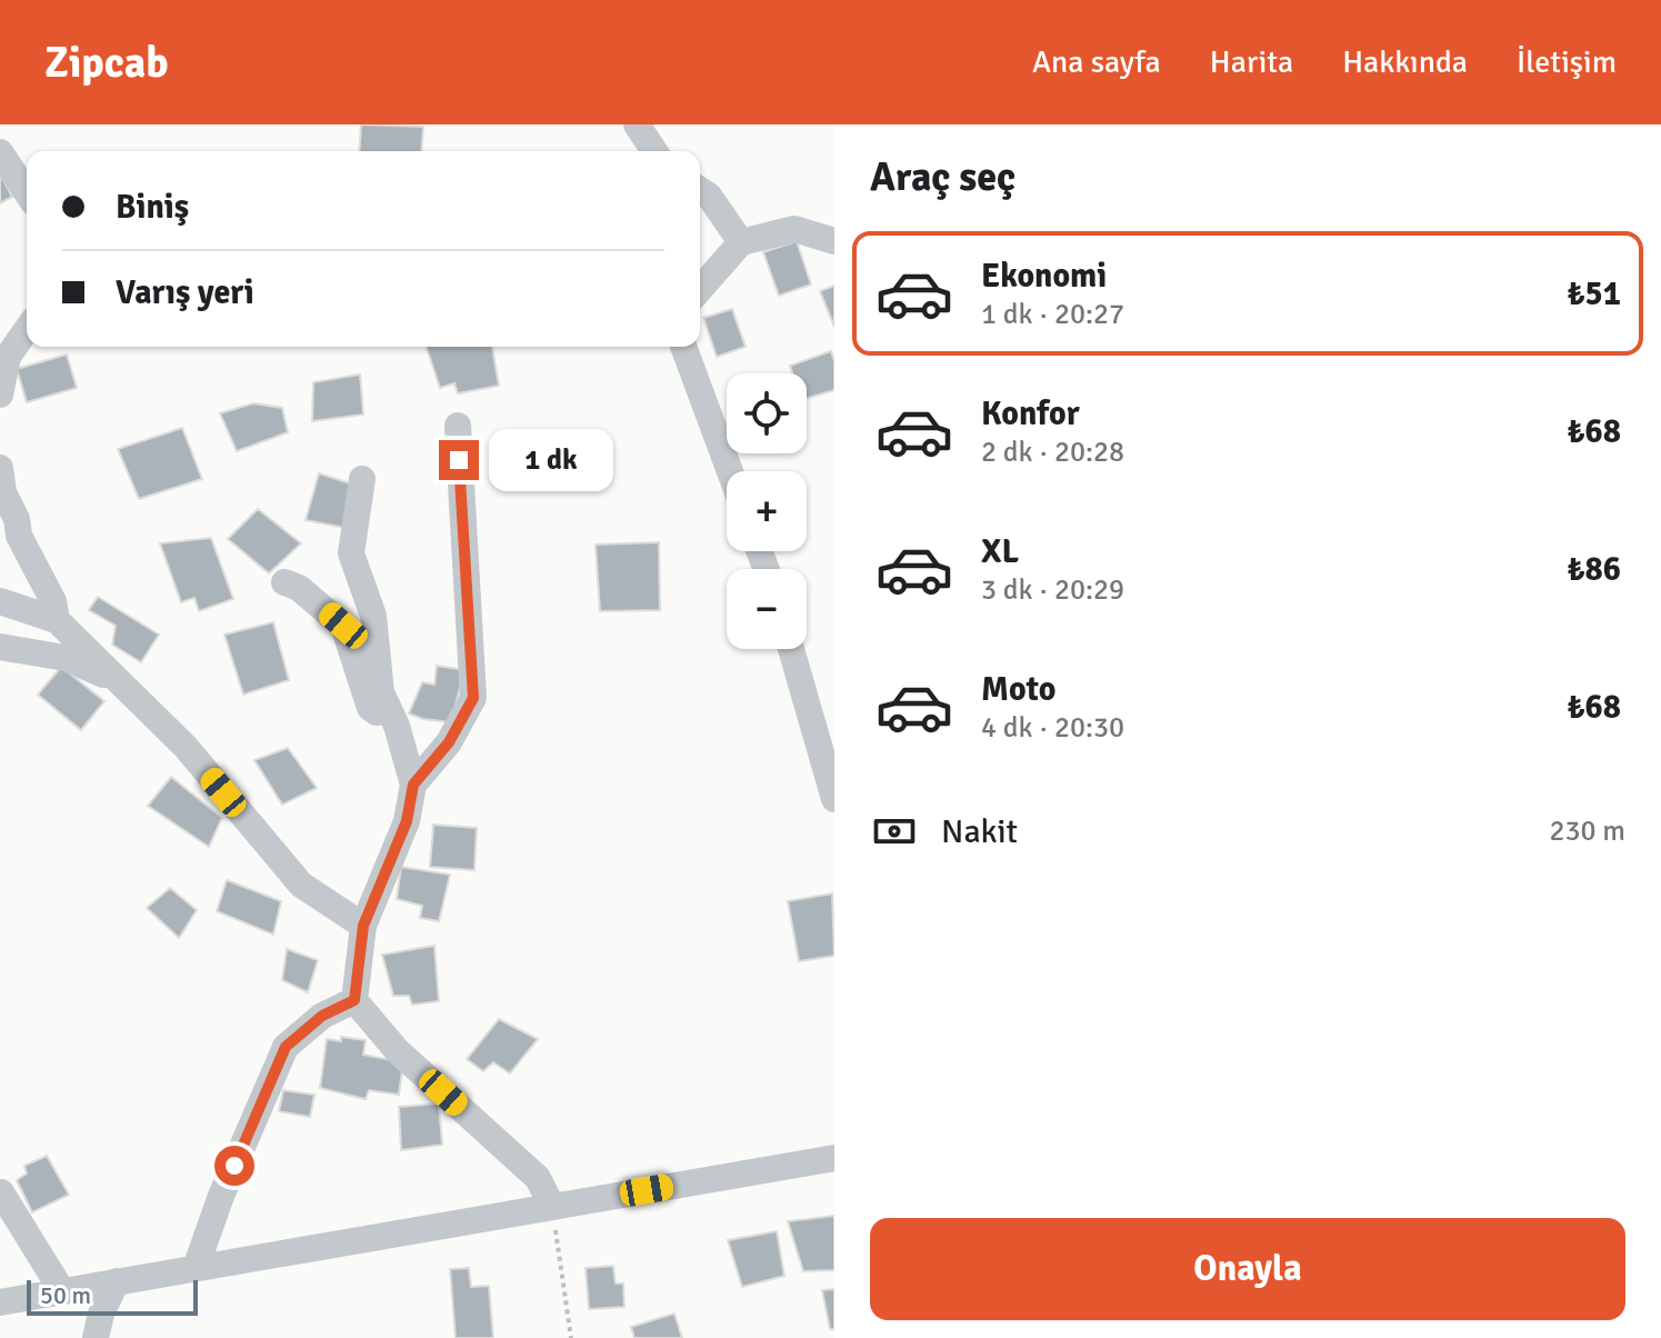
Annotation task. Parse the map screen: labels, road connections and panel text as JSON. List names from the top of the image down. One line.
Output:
{"scale_bar":"50 m","page":{"header":"Zipcab","nav":["Ana sayfa","Harita","Hakkında","İletişim"],"heading":"Araç seç","banner":["Biniş","Varış yeri"],"list":[{"name":"Ekonomi","note":"1 dk · 20:27","value":"₺51"},{"name":"Konfor","note":"2 dk · 20:28","value":"₺68"},{"name":"XL","note":"3 dk · 20:29","value":"₺86"},{"name":"Moto","note":"4 dk · 20:30","value":"₺68"}],"map_buttons":["+","−"],"bubble":"1 dk","pay":["Nakit","230 m"],"buttons":"Onayla","scale":"50 m"}}
